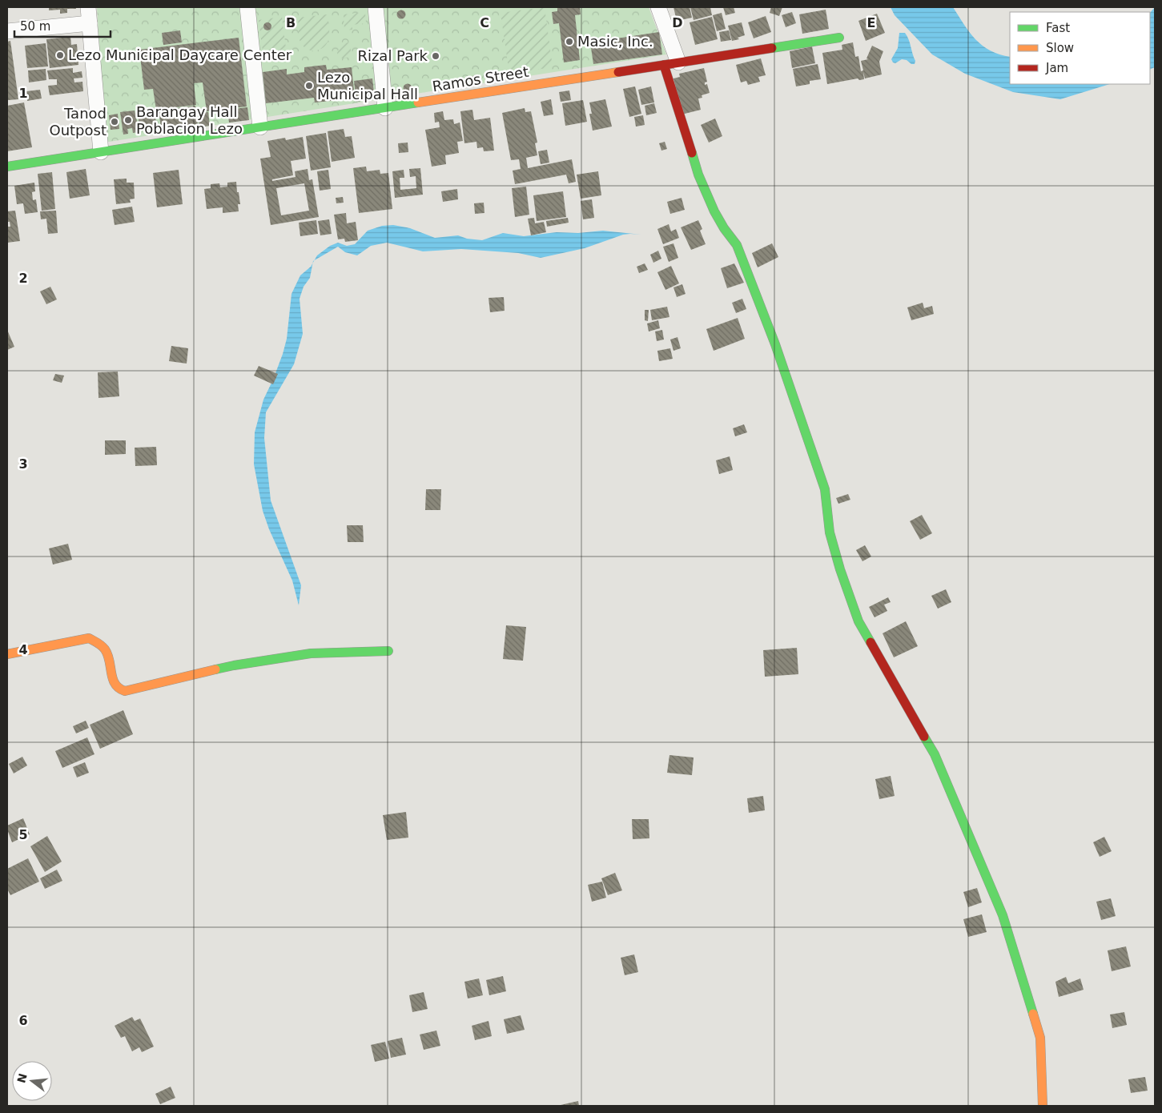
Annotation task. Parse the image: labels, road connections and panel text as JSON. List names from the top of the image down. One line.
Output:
{"streets":{"street":["Ramos Street"]},"places":["Masic, Inc.","Lezo Municipal Daycare Center","Rizal Park","Lezo Municipal Hall","Barangay Hall Poblacion Lezo","Tanod Outpost"],"legend":["Fast","Slow","Jam"],"scale_bar":"50 m","north":"left","grid":{"columns":["B","C","D","E"],"rows":["1","2","3","4","5","6"]}}
